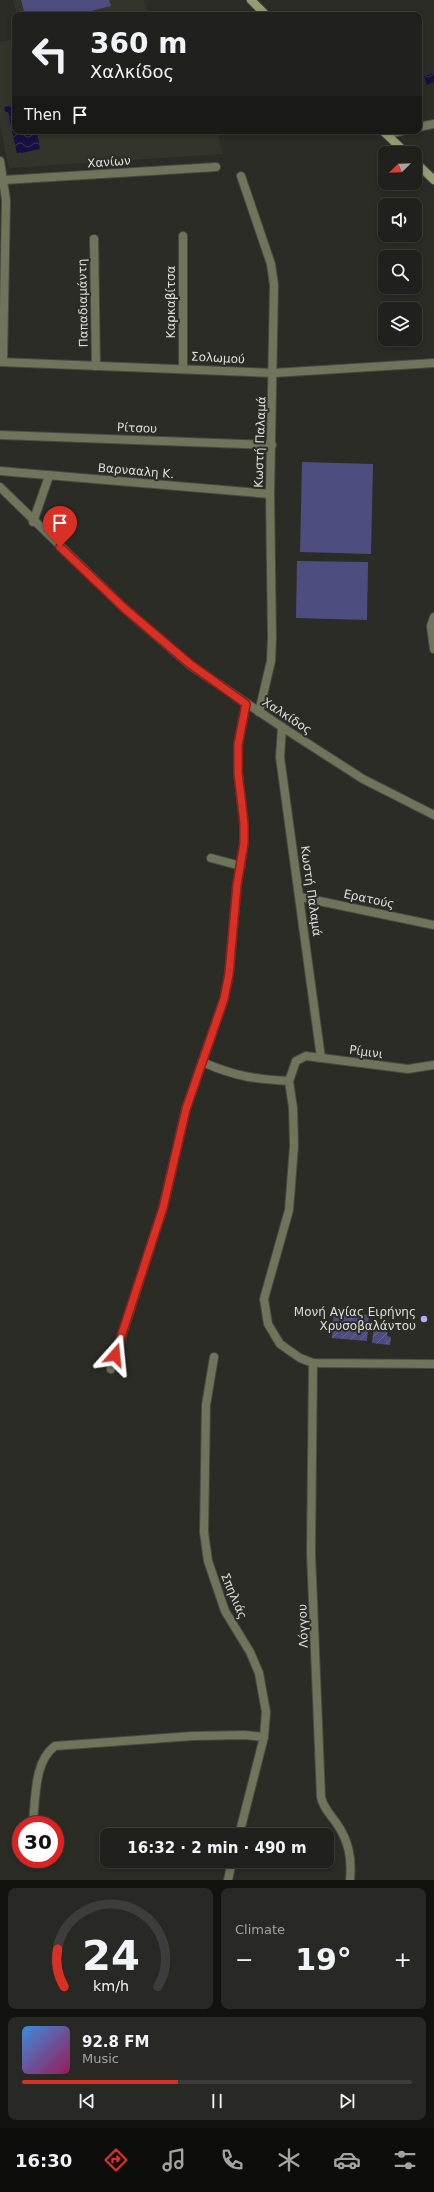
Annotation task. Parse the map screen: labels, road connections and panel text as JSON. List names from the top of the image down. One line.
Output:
{"streets":{"street":["Χανίων","Καρκαβίτσα","Παπαδιαμάντη","Σολωμού","Ρίτσου","Κωστή Παλαμά","Βαρνααλη Κ.","Χαλκίδος","Ερατούς","Ρίμινι","Σπηλιάς","Λόγγου"]},"crossings":[["Καρκαβίτσα","Σολωμού"],["Παπαδιαμάντη","Σολωμού"],["Σολωμού","Κωστή Παλαμά"],["Ρίτσου","Κωστή Παλαμά"],["Κωστή Παλαμά","Βαρνααλη Κ."],["Κωστή Παλαμά","Χαλκίδος"],["Κωστή Παλαμά","Ερατούς"],["Κωστή Παλαμά","Ρίμινι"]],"places":["Μονή Αγίας Ειρήνης Χρυσοβαλάντου"],"north":"bottom left","page":{"turn":["360 m","Χαλκίδος"],"then":"Then","limit":"30","trip":"16:32 · 2 min · 490 m","tile":"Climate","heat":["−","19°","+"],"song":["92.8 FM","Music"],"tabs":"16:30","gauge":["24","km/h"]}}
